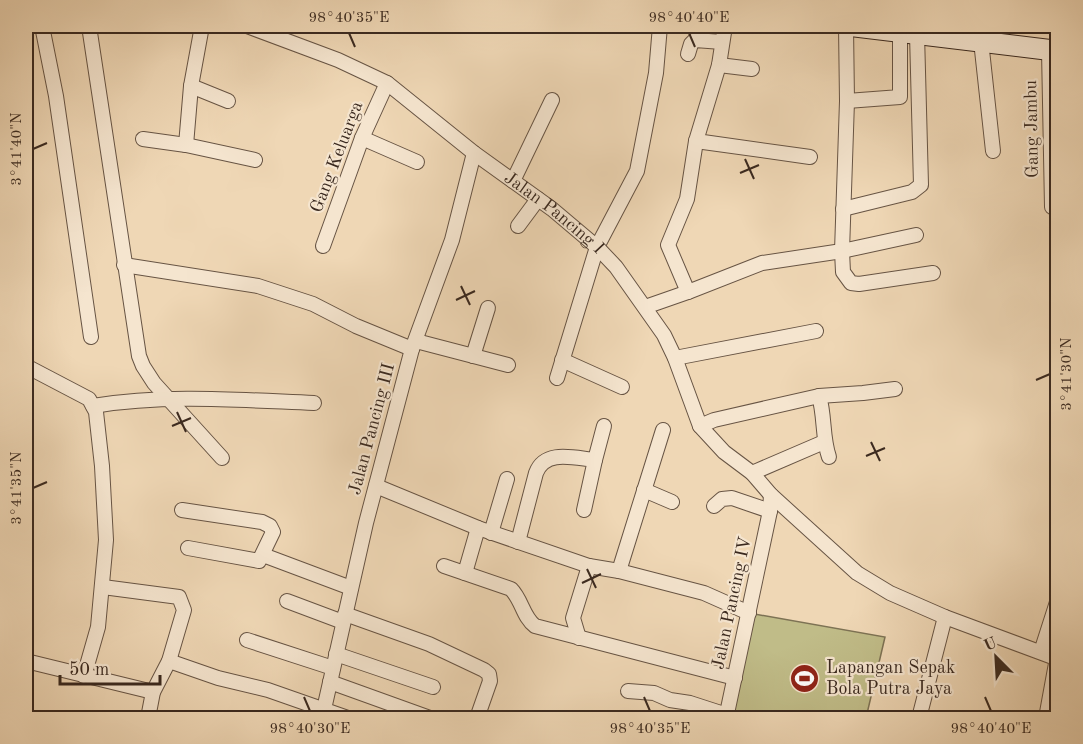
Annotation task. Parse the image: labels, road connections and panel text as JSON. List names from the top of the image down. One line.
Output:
{"streets":{"street":["Gang Jambu","Gang Keluarga","Jalan Pancing I","Jalan Pancing III","Jalan Pancing IV"]},"crossings":[["Gang Keluarga","Jalan Pancing I"],["Jalan Pancing I","Jalan Pancing III"],["Jalan Pancing I","Jalan Pancing IV"]],"places":{"sports":["Lapangan Sepak Bola Putra Jaya"]},"scale_bar":"50 m","north":"top left","coordinates":["98°40'35\"E","98°40'40\"E","3°41'40\"N","3°41'30\"N","3°41'35\"N","98°40'30\"E"]}
